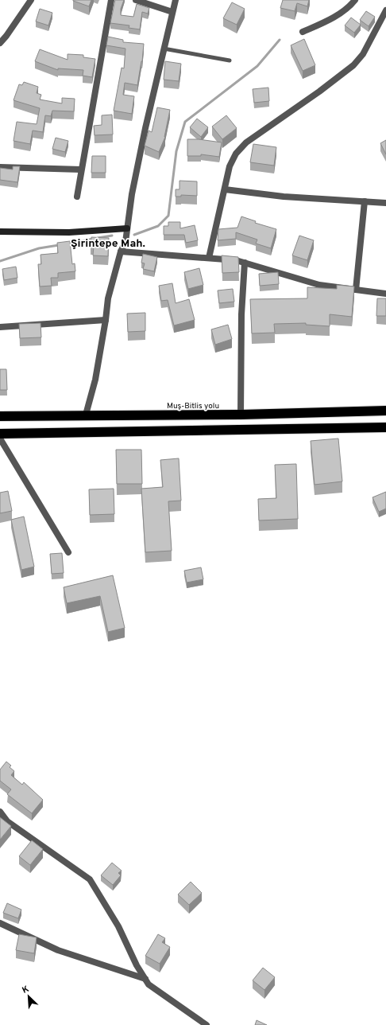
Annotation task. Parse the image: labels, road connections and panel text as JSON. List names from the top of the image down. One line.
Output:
{"streets":{"highway":["Muş-Bitlis yolu"]},"districts":["Şirintepe Mah."],"north":"top left"}
